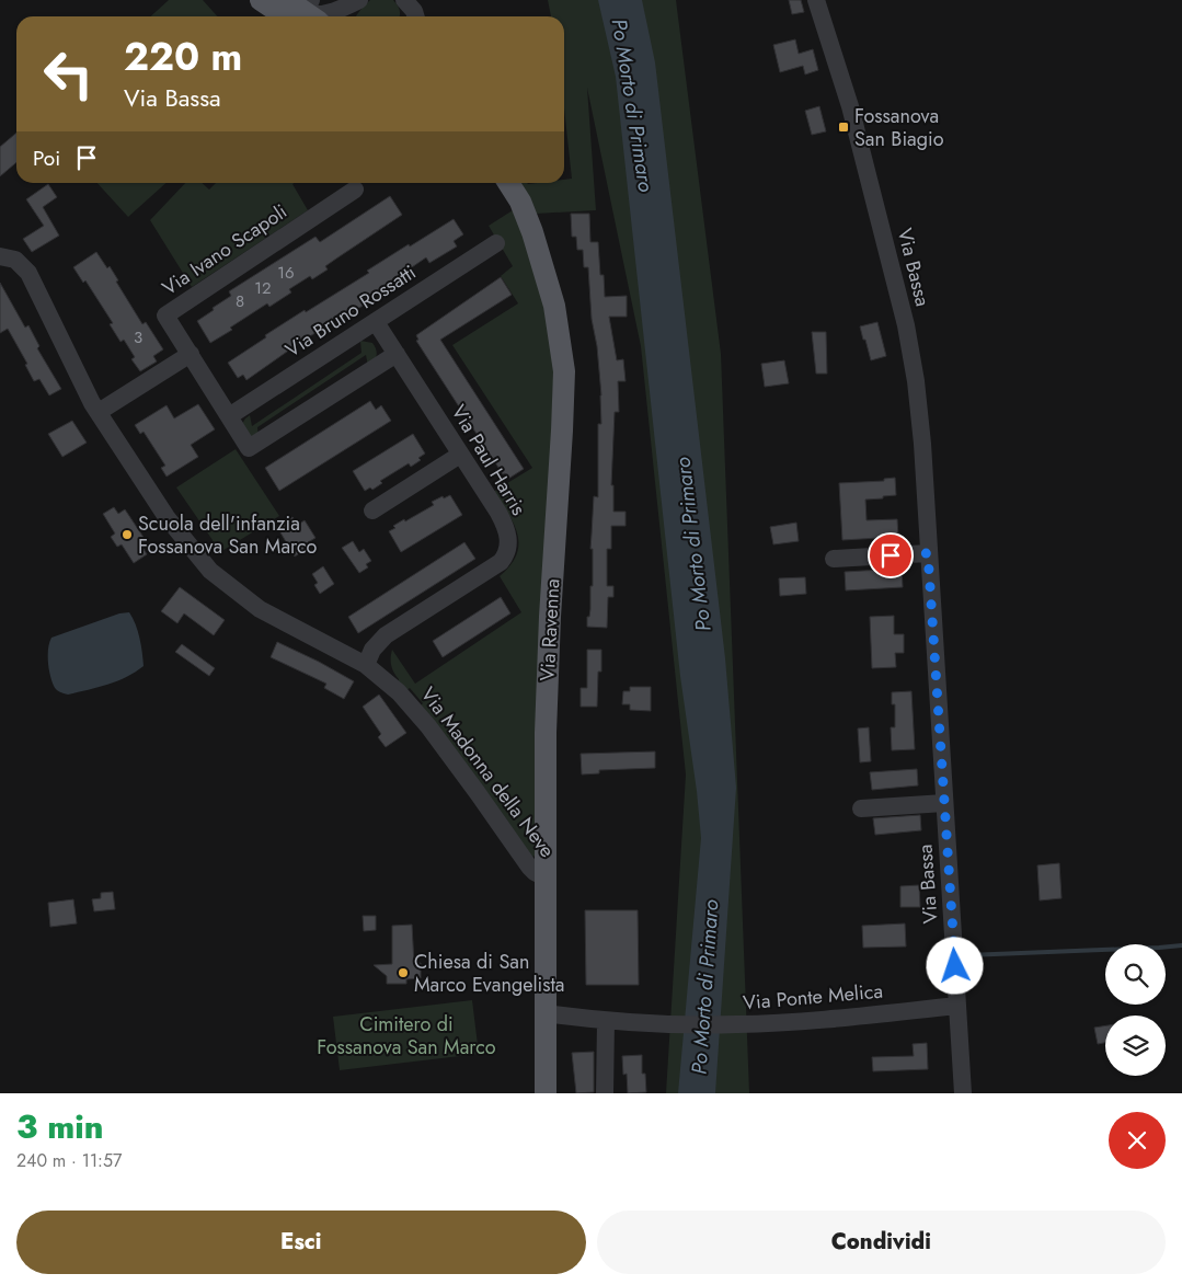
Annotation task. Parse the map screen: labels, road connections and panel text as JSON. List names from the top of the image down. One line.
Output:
{"streets":{"main road":["Via Ravenna"],"street":["Via Ivano Scapoli","Via Bassa","Via Bruno Rossatti","Via Paul Harris","Via Madonna della Neve","Via Ponte Melica"]},"crossings":[["Via Bassa","Via Ponte Melica"],["Via Bruno Rossatti","Via Paul Harris"],["Via Paul Harris","Via Madonna della Neve"],["Via Ravenna","Via Madonna della Neve"],["Via Ravenna","Via Ponte Melica"]],"water":["Po Morto di Primaro"],"parks":["Cimitero di Fossanova San Marco"],"places":{"transit":["Fossanova San Biagio"],"other":["Scuola dell'infanzia Fossanova San Marco","Chiesa di San Marco Evangelista"]},"house_numbers":["16","12","8","3"],"page":{"turn":["220 m","Via Bassa"],"then":"Poi","heading":["3 min","240 m · 11:57"],"buttons":["Esci","Condividi"]}}
